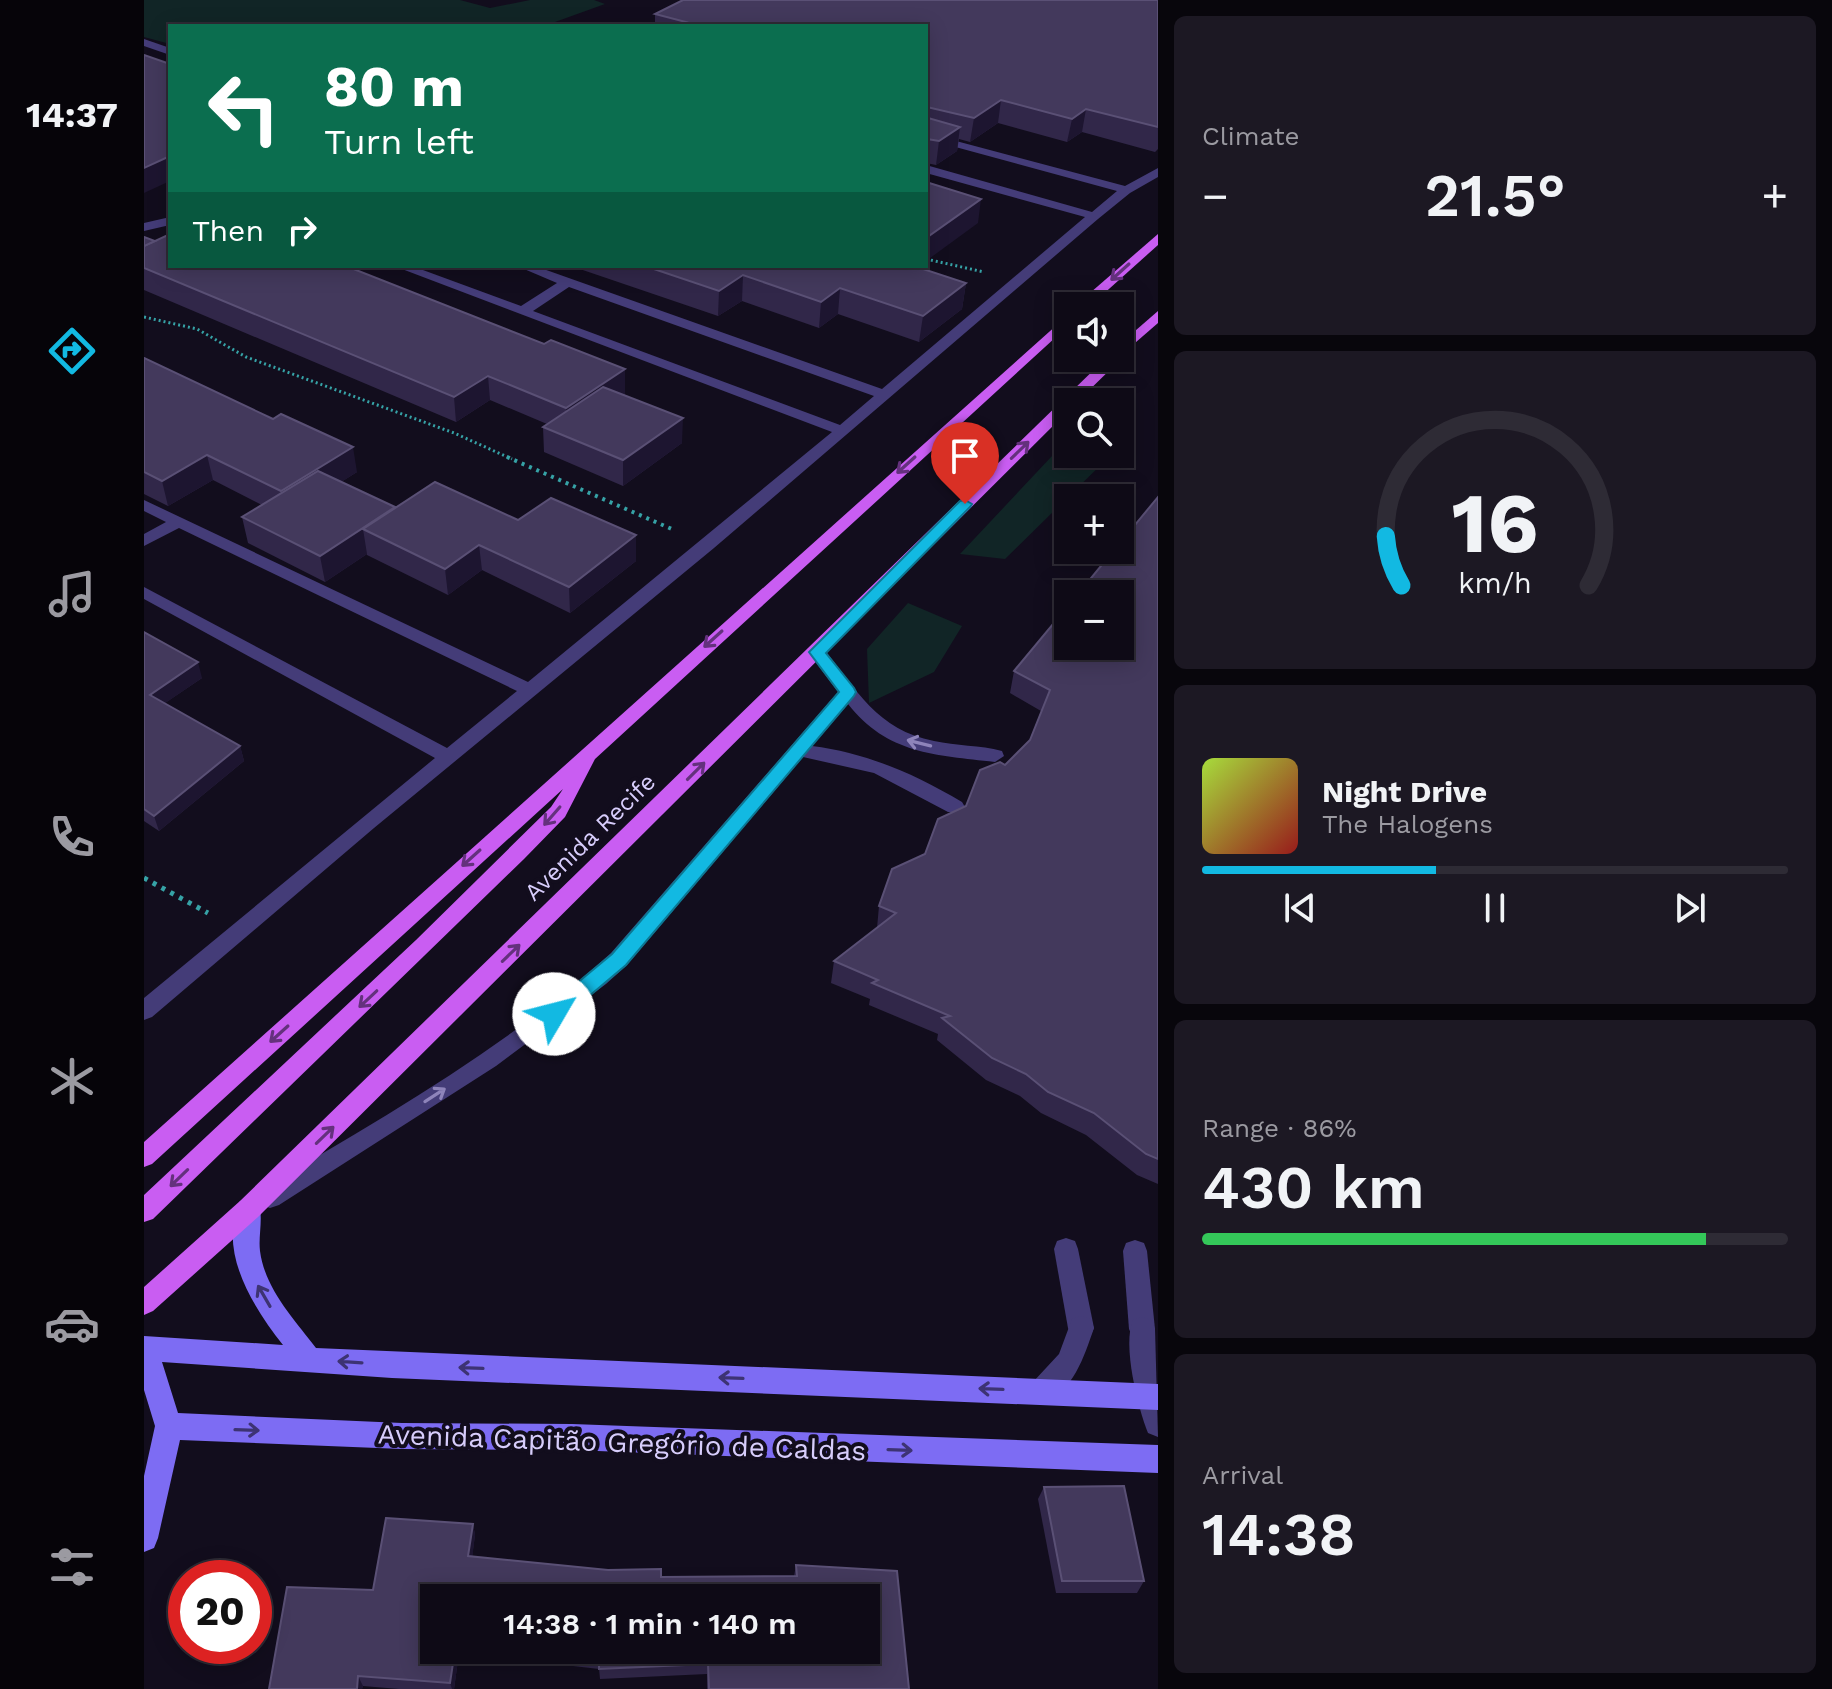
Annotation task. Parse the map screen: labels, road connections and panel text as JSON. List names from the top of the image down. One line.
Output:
{"streets":{"main road":["Avenida Recife","Avenida Capitão Gregório de Caldas"]},"page":{"tabs":"14:37","tile":["Climate",["Range · 86%","430 km"],["Arrival","14:38"]],"turn":["80 m","Turn left"],"heat":["−","21.5°","+"],"then":"Then","map_buttons":["+","−"],"song":["Night Drive","The Halogens"],"limit":"20","trip":"14:38 · 1 min · 140 m","gauge":["16","km/h"]}}
